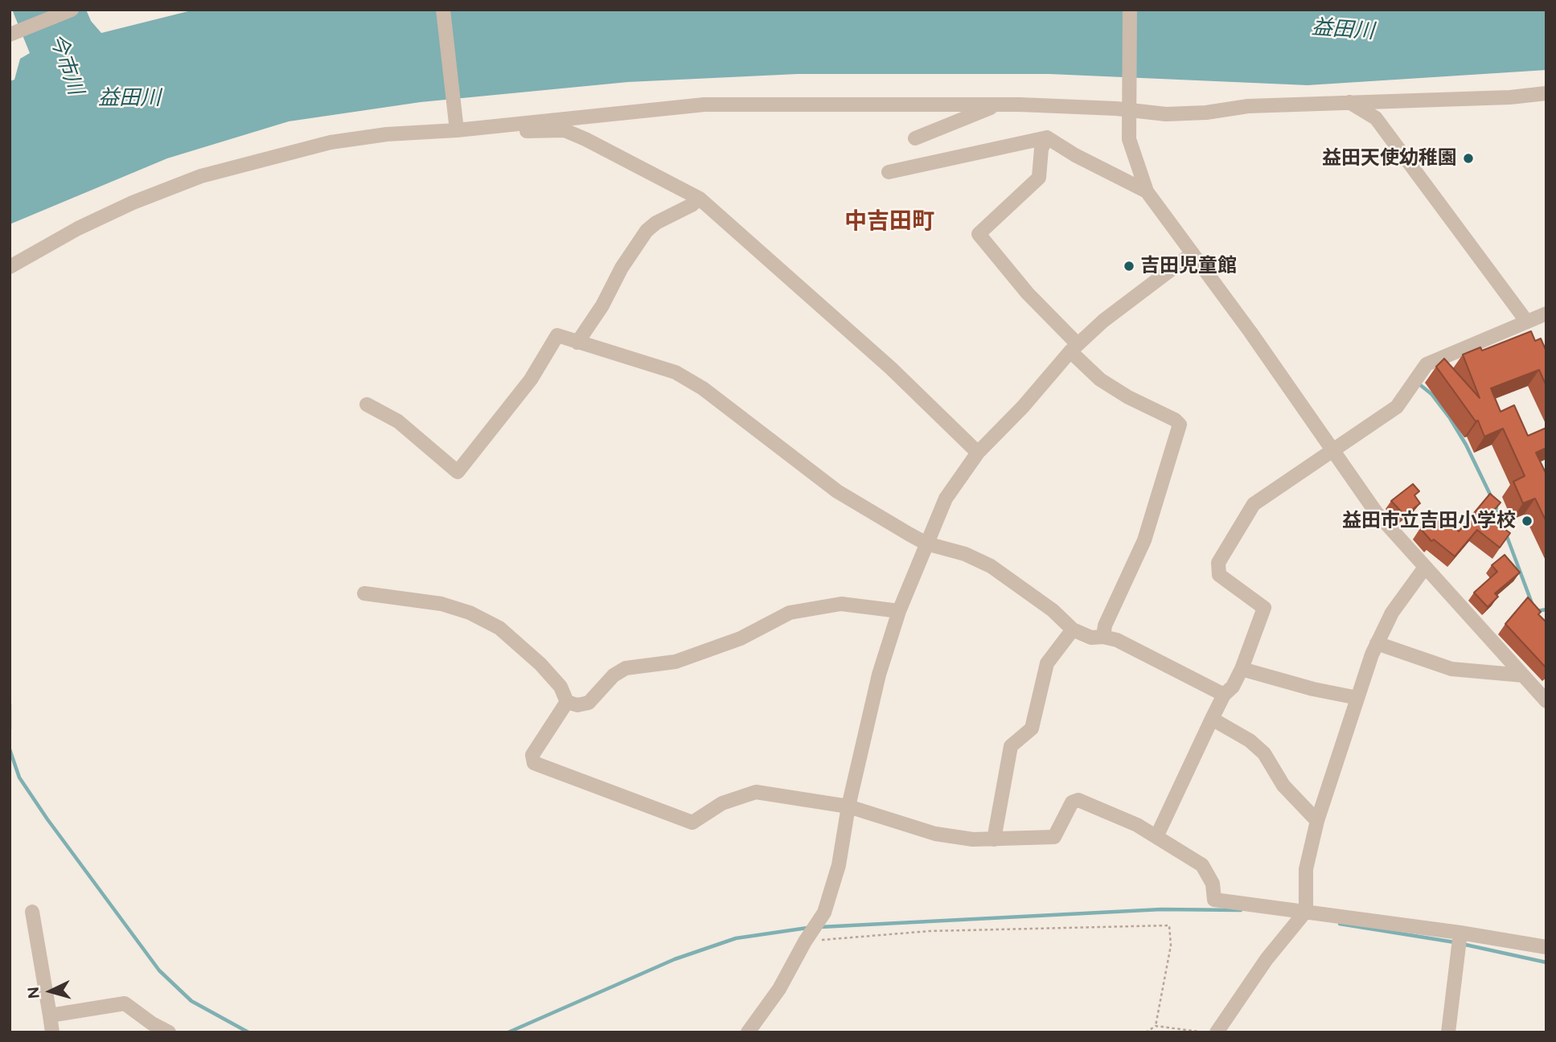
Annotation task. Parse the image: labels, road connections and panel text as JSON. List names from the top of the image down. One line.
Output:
{"districts":["中吉田町"],"water":["益田川","今市川"],"places":["益田天使幼稚園","吉田児童館","益田市立吉田小学校"],"north":"left"}
